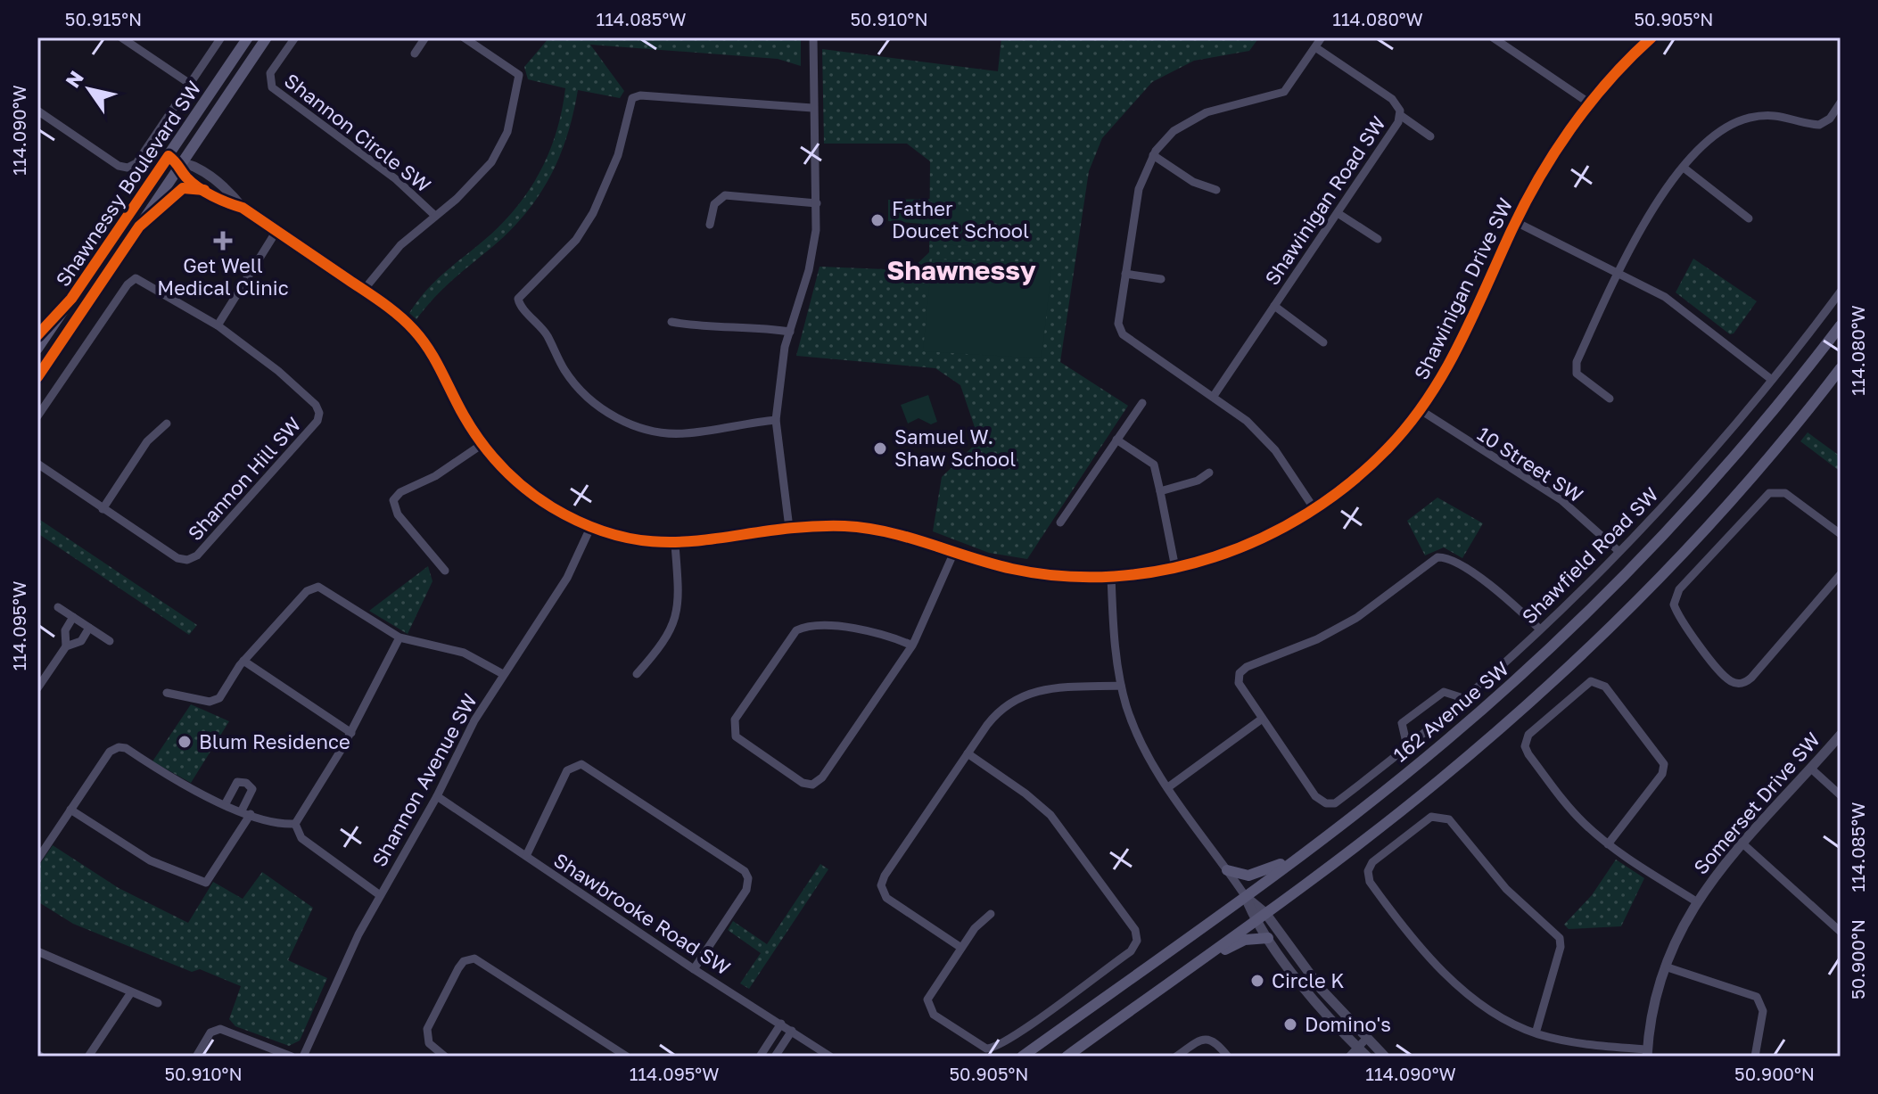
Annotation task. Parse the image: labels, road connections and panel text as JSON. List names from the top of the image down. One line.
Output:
{"streets":{"main road":["Shawnessy Boulevard SW","162 Avenue SW"],"street":["Shannon Circle SW","Shawinigan Road SW","Shawinigan Drive SW","10 Street SW","Shannon Hill SW","Shawfield Road SW","Shannon Avenue SW","Somerset Drive SW","Shawbrooke Road SW"]},"crossings":[["Shannon Circle SW","Shawinigan Drive SW"],["Shawnessy Boulevard SW","Shawinigan Drive SW"],["Shawinigan Drive SW","10 Street SW"],["Shawinigan Drive SW","Shannon Avenue SW"],["10 Street SW","Shawfield Road SW"],["Shannon Avenue SW","Shawbrooke Road SW"]],"districts":["Shawnessy"],"places":{"other":["Father Doucet School","Samuel W. Shaw School","Blum Residence","Circle K","Domino's"],"health":["Get Well Medical Clinic"]},"north":"top left","coordinates":["50.915°N","114.085°W","50.910°N","114.080°W","50.905°N","114.090°W","114.095°W","50.900°N"]}
